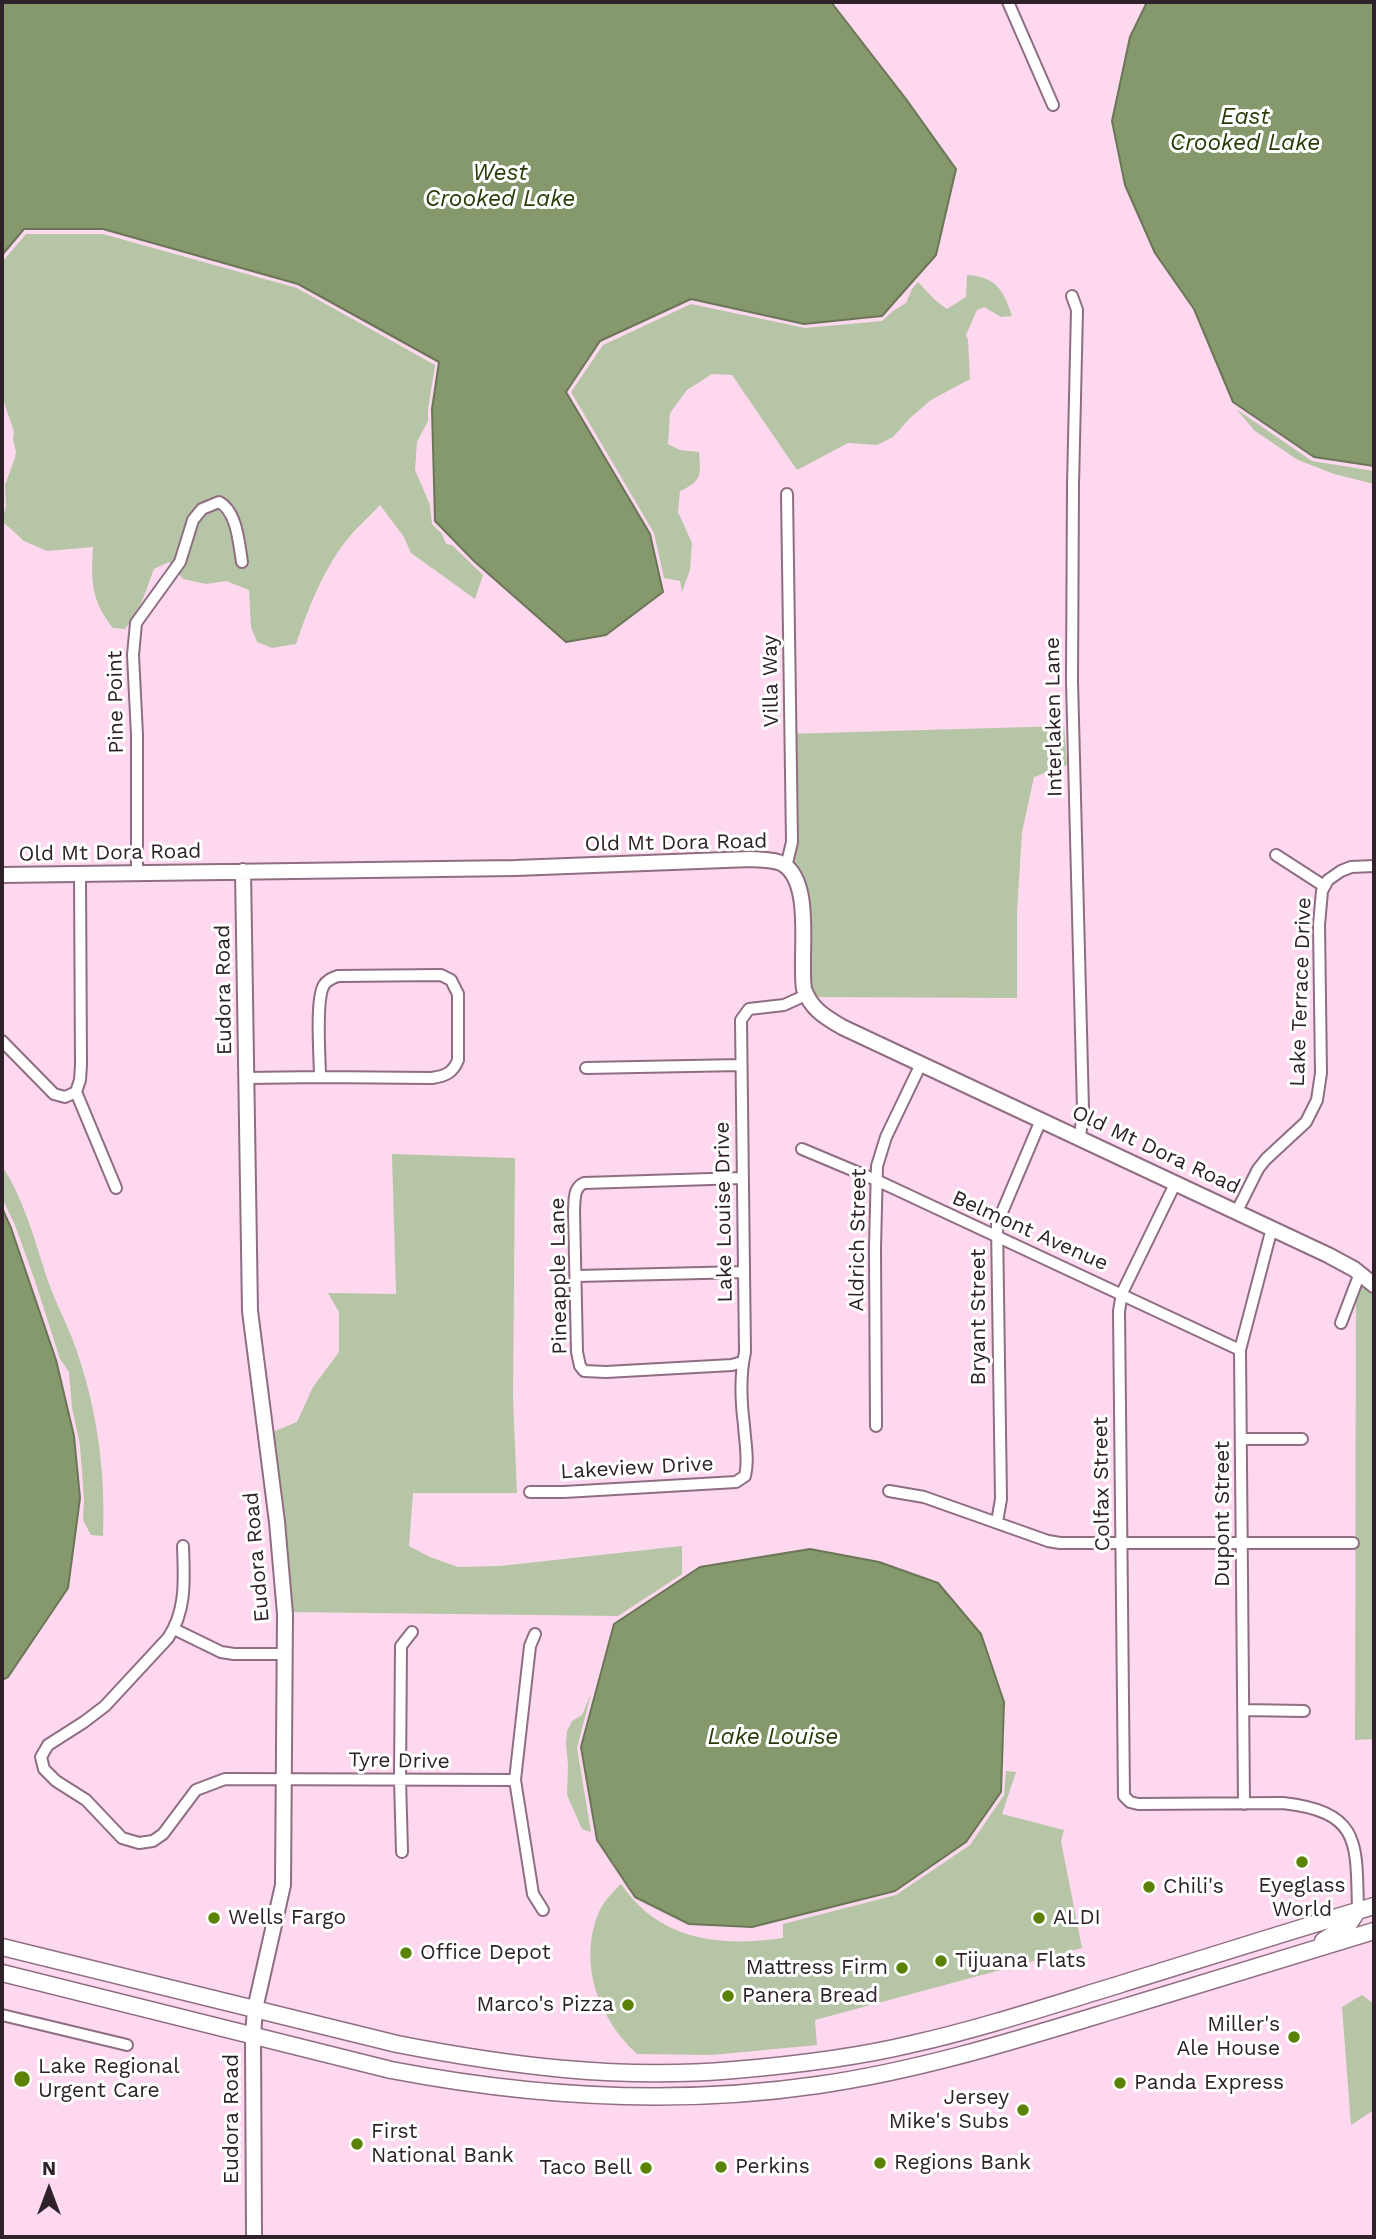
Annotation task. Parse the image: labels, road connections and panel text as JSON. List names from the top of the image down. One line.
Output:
{"streets":{"street":["Villa Way","Pine Point","Interlaken Lane","Old Mt Dora Road","Eudora Road","Lake Terrace Drive","Lake Louise Drive","Belmont Avenue","Aldrich Street","Pineapple Lane","Bryant Street","Lakeview Drive","Colfax Street","Dupont Street","Tyre Drive"]},"crossings":[["Villa Way","Old Mt Dora Road"],["Pine Point","Old Mt Dora Road"],["Interlaken Lane","Old Mt Dora Road"],["Old Mt Dora Road","Eudora Road"],["Old Mt Dora Road","Lake Terrace Drive"],["Old Mt Dora Road","Lake Louise Drive"],["Old Mt Dora Road","Aldrich Street"],["Old Mt Dora Road","Bryant Street"],["Old Mt Dora Road","Colfax Street"],["Old Mt Dora Road","Dupont Street"],["Eudora Road","Tyre Drive"],["Lake Louise Drive","Pineapple Lane"],["Lake Louise Drive","Lakeview Drive"],["Belmont Avenue","Aldrich Street"],["Belmont Avenue","Bryant Street"],["Belmont Avenue","Colfax Street"],["Belmont Avenue","Dupont Street"],["Colfax Street","Dupont Street"]],"water":["East Crooked Lake","West Crooked Lake","Lake Louise"],"places":["Eyeglass World","Chili's","Wells Fargo","ALDI","Office Depot","Tijuana Flats","Mattress Firm","Panera Bread","Marco's Pizza","Miller's Ale House","Lake Regional Urgent Care","Panda Express","Jersey Mike's Subs","First National Bank","Regions Bank","Perkins","Taco Bell"],"north":"top"}
